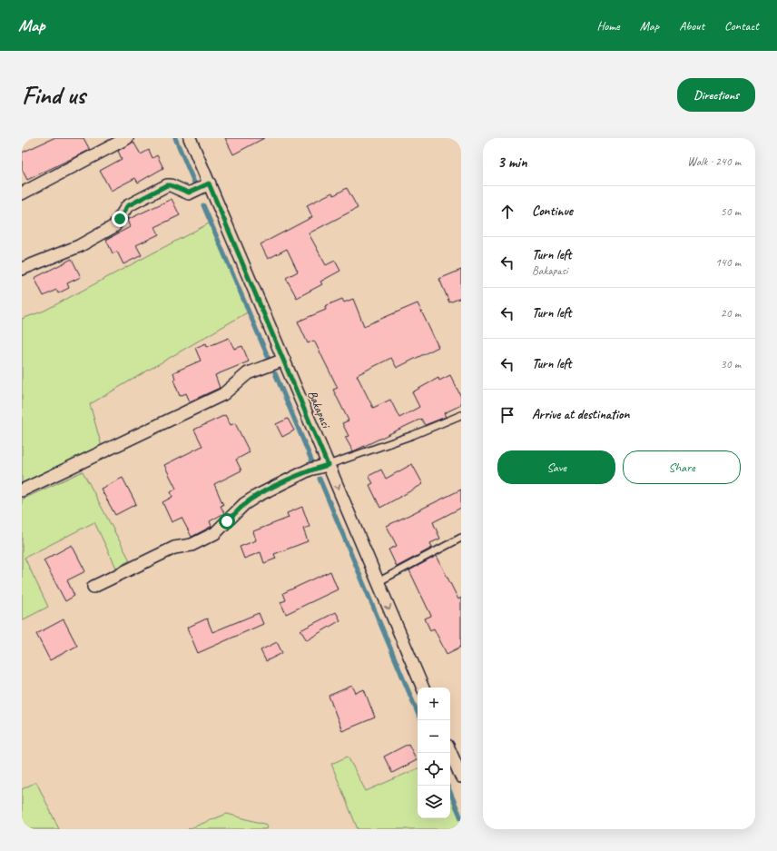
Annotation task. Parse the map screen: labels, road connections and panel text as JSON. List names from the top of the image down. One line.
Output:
{"streets":{"street":["Bakapasi"]},"one_way":["Bakapasi"],"page":{"header":"Map","nav":["Home","Map","About","Contact"],"buttons":["Directions",["Save","Share"]],"title":"Find us","heading":["3 min","Walk · 240 m"],"list":[["Continue","50 m"],["Turn left","Bakapasi","140 m"],["Turn left","20 m"],["Turn left","30 m"],"Arrive at destination"],"map_buttons":["+","−"]}}
